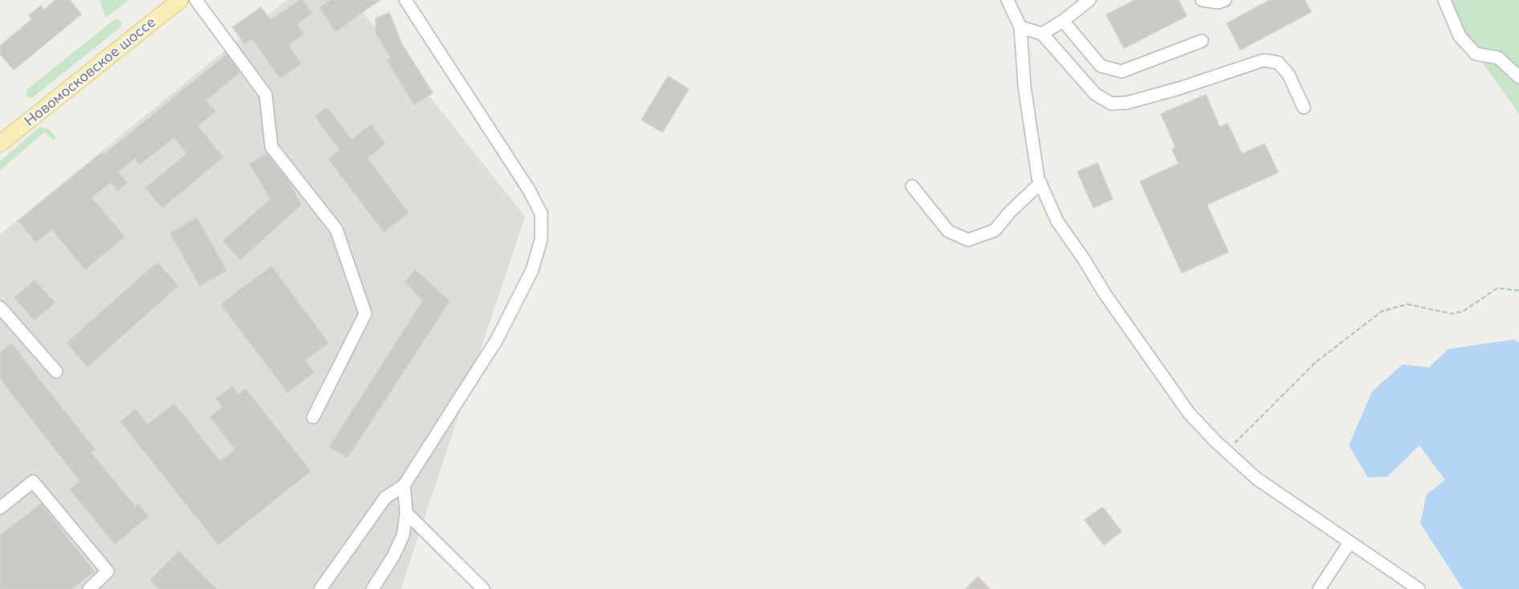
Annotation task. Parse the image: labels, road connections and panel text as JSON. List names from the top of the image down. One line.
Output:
{"streets":{"main road":["Новомосковское шоссе"]}}
